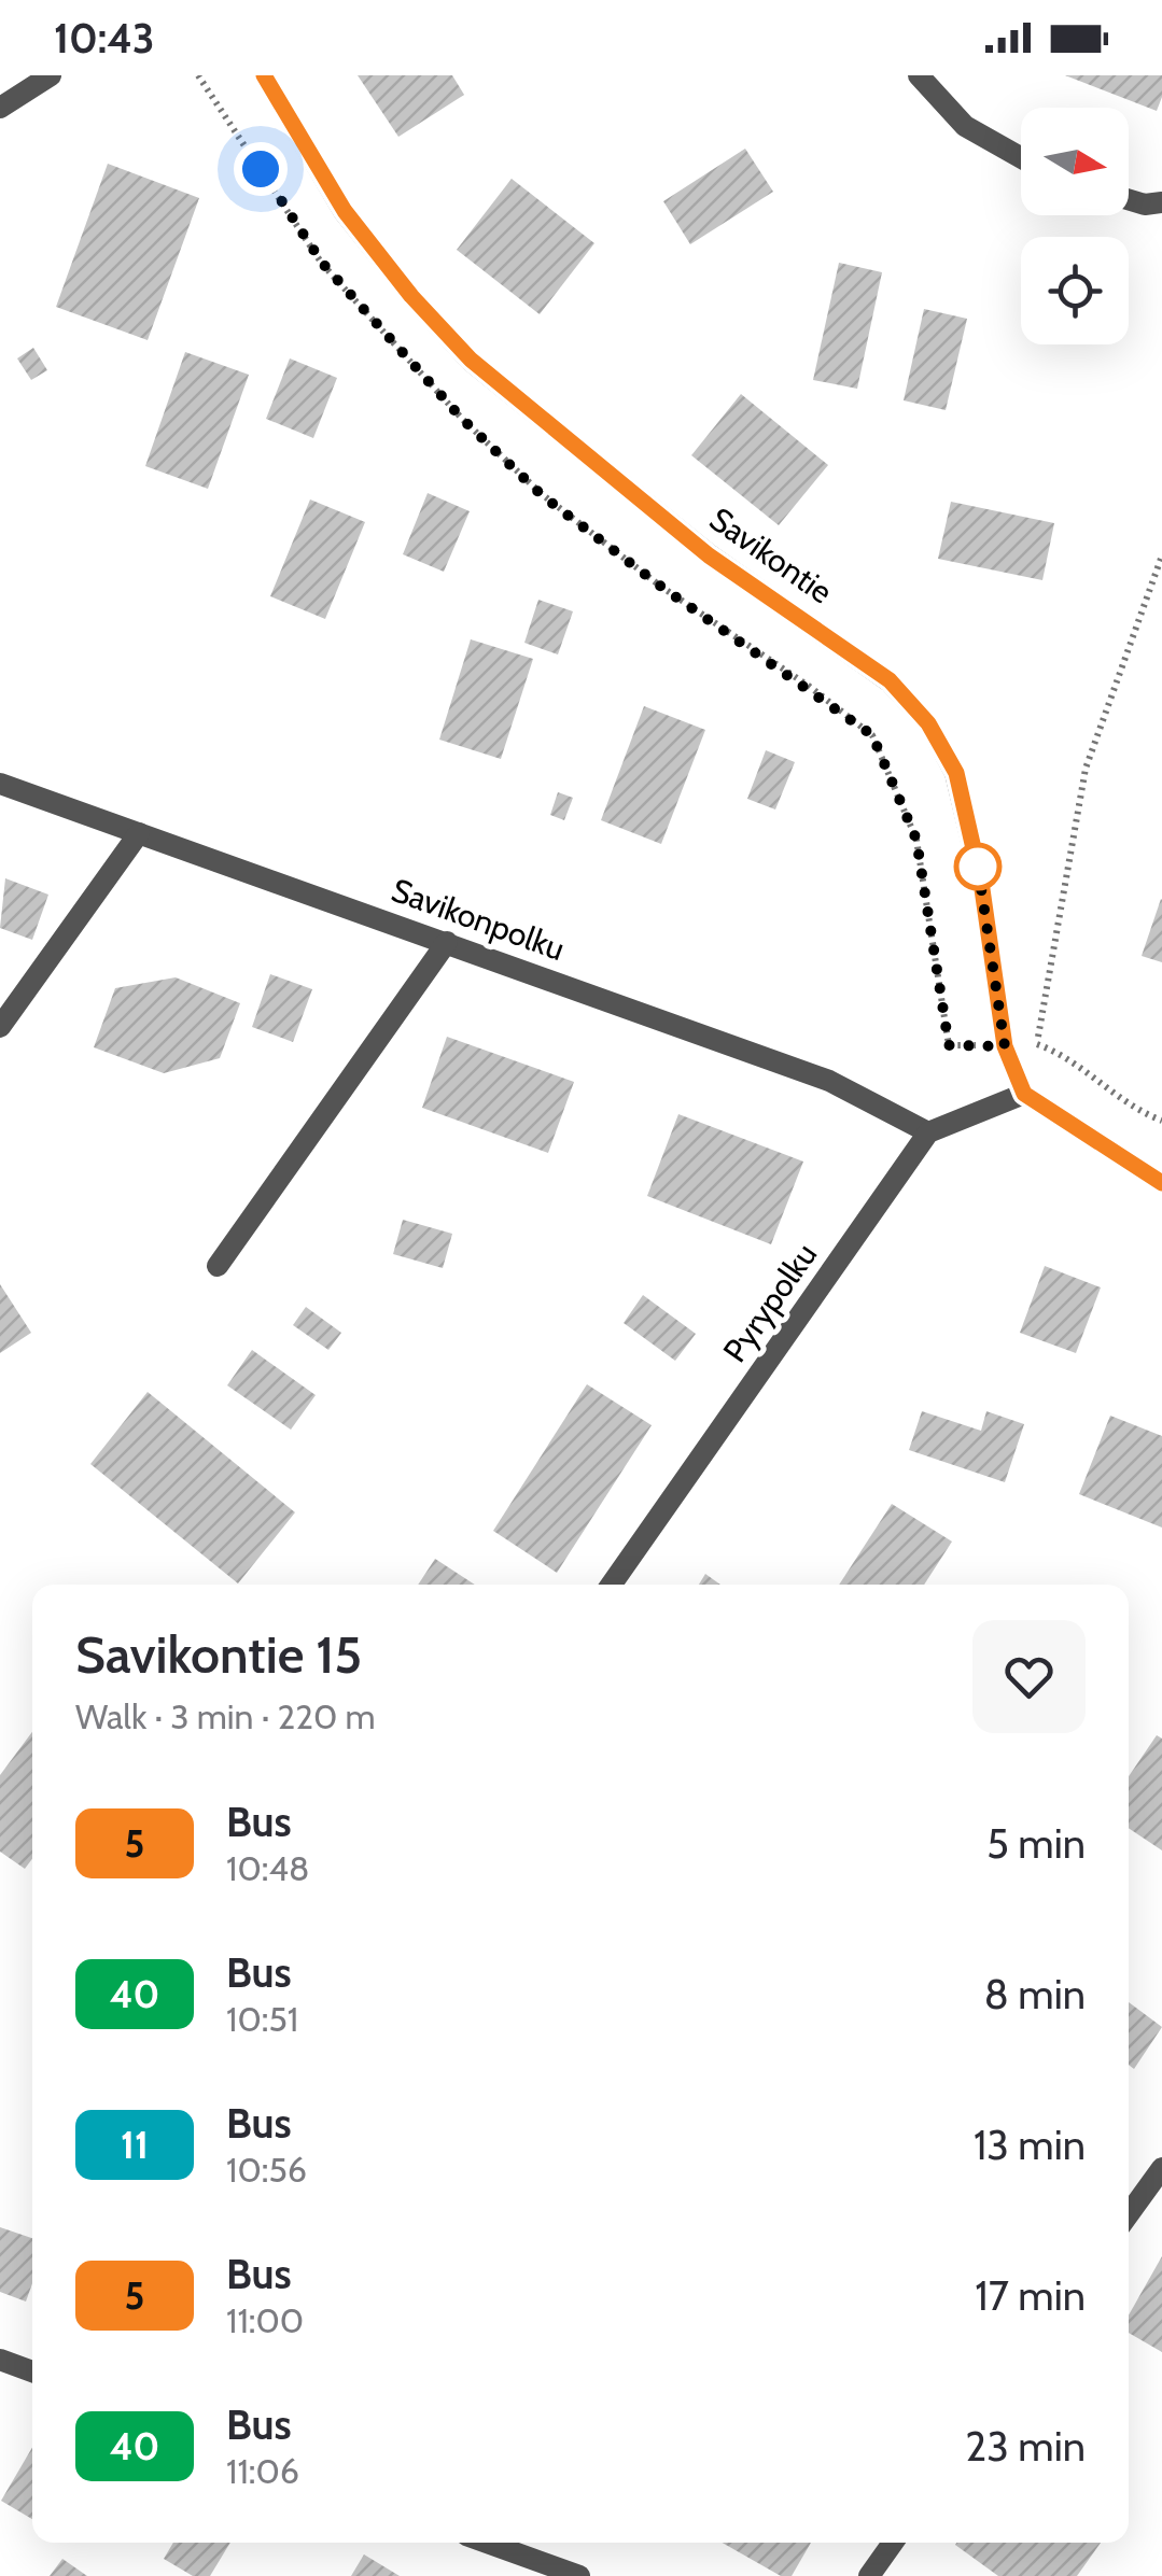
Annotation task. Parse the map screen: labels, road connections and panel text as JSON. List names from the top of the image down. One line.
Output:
{"streets":{"street":["Savikontie","Savikonpolku","Pyrypolku"]},"crossings":[["Savikonpolku","Pyrypolku"]],"lines":["bus line 5"],"north":"right","page":{"status":"10:43","heading":["Savikontie 15","Walk · 3 min · 220 m"],"list":[{"mark":"5","name":"Bus","note":"10:48","value":"5 min"},{"mark":"40","name":"Bus","note":"10:51","value":"8 min"},{"mark":"11","name":"Bus","note":"10:56","value":"13 min"},{"mark":"5","name":"Bus","note":"11:00","value":"17 min"},{"mark":"40","name":"Bus","note":"11:06","value":"23 min"}]}}
